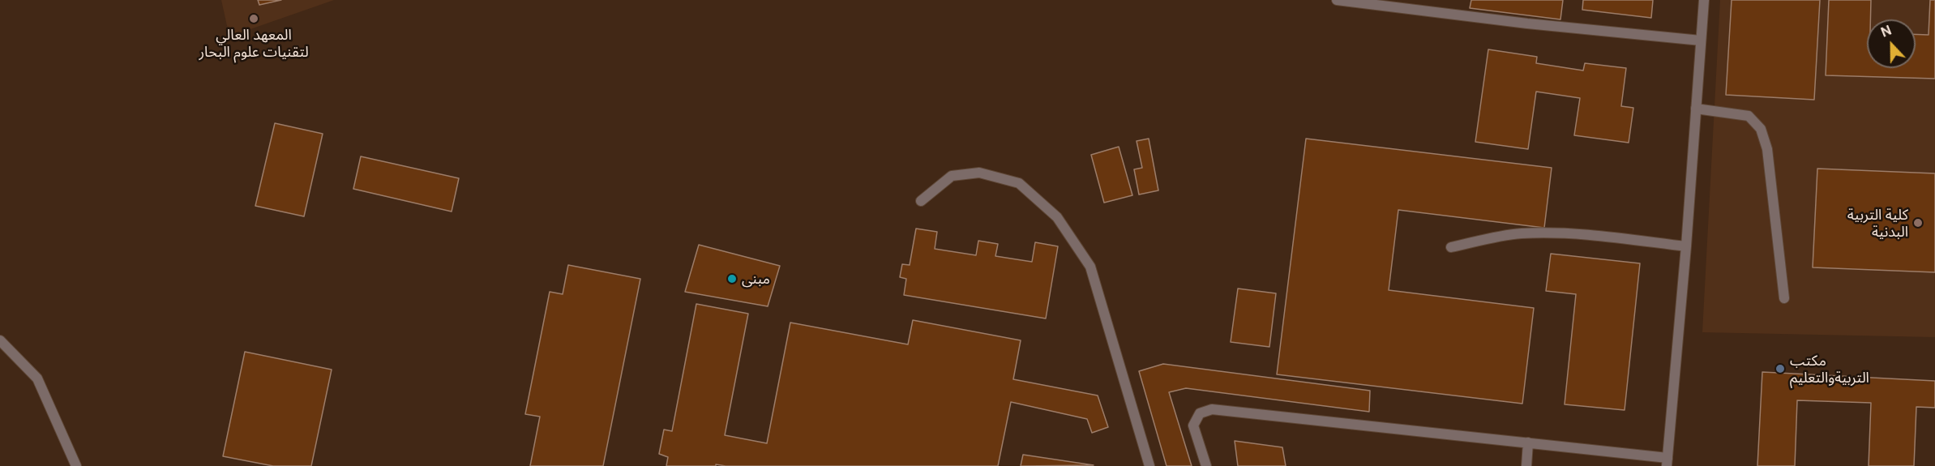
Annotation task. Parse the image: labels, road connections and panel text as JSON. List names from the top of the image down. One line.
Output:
{"places":["المعهد العالي لتقنيات علوم البحار","كلية التربية البدنية","مبنى","مكتب التربيةوالتعليم"],"north":"top"}
